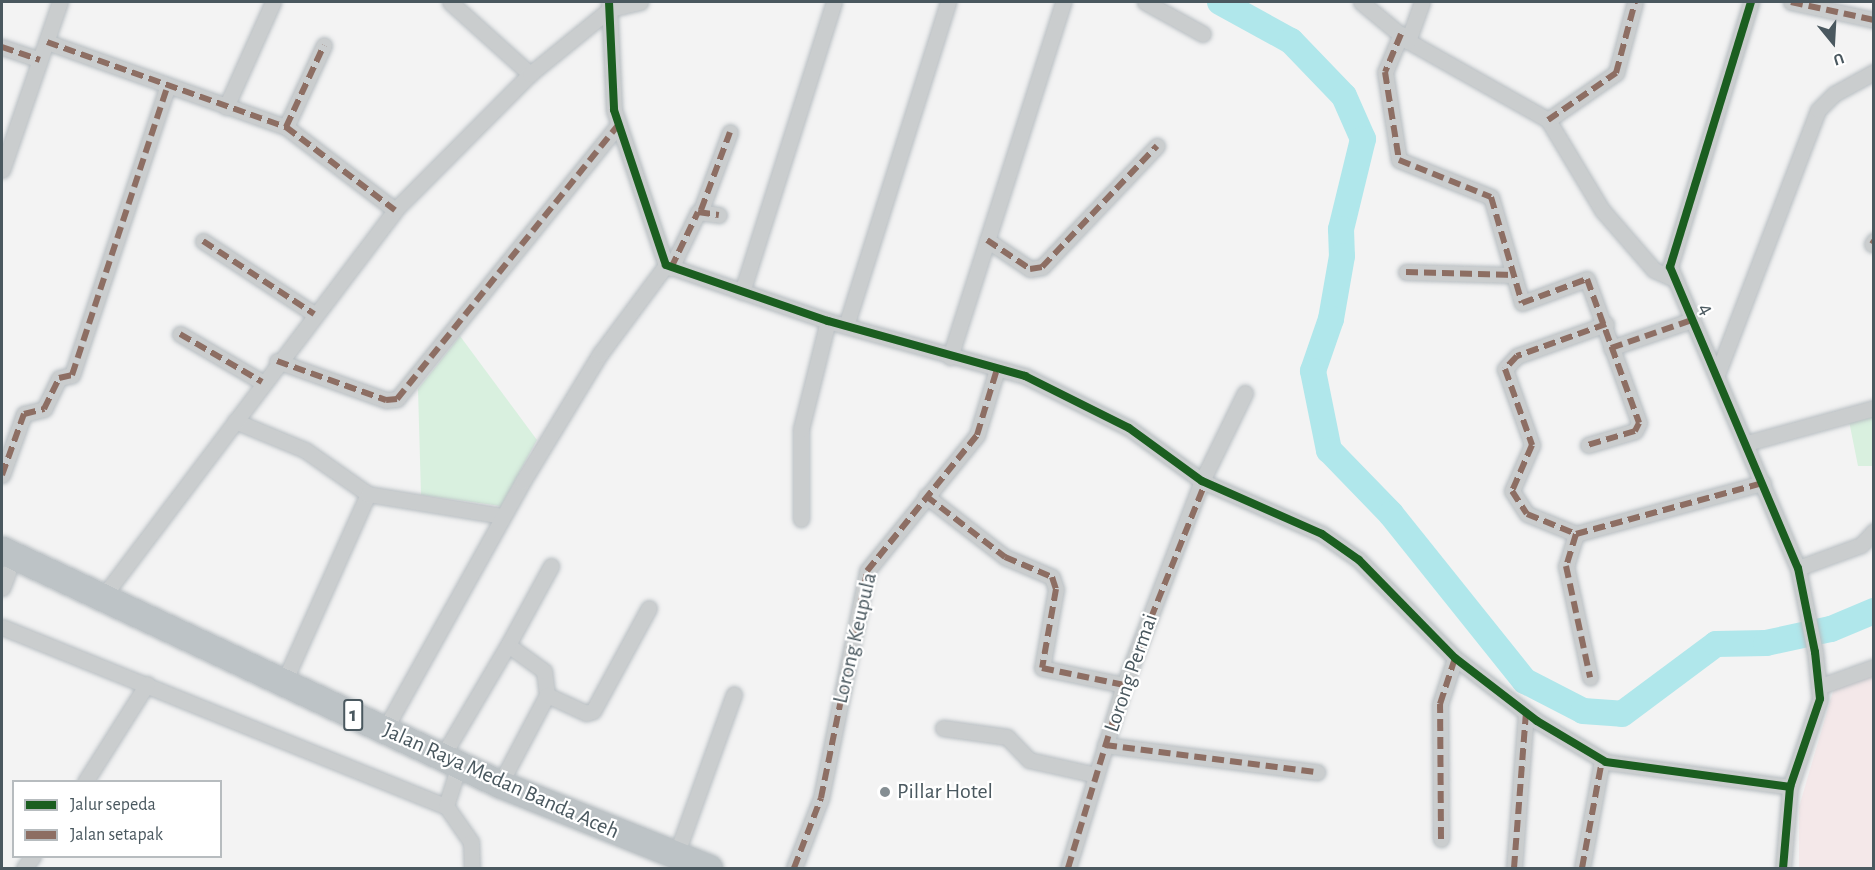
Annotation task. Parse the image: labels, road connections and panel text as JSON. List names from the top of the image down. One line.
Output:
{"streets":{"highway":["1","Jalan Raya Medan Banda Aceh"],"street":["4","Lorong Keupula","Lorong Permai"]},"places":["Pillar Hotel"],"legend":["Jalur sepeda","Jalan setapak"],"north":"bottom"}
